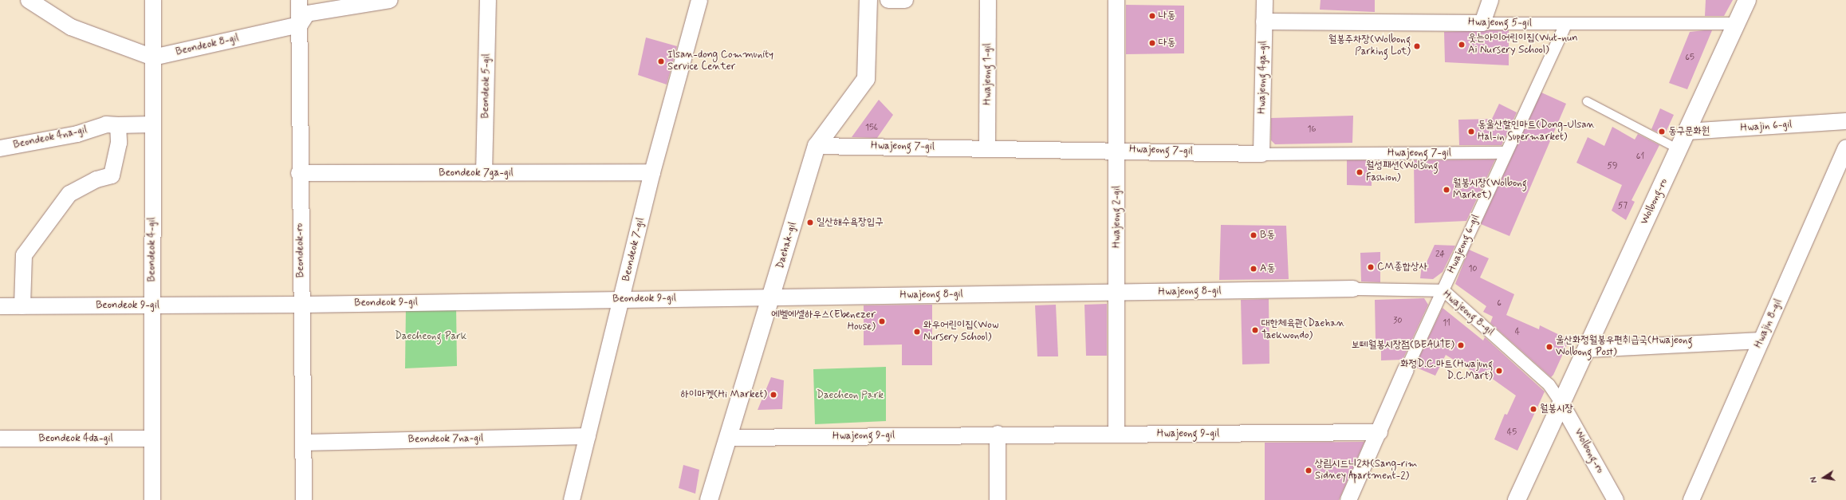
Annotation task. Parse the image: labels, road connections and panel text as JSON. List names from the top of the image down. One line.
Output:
{"streets":{"street":["Hwajeong 5-gil","Beondeok 8-gil","Hwajeong 1-gil","Hwajeong 4ga-gil","Beondeok 5-gil","Hwajin 6-gil","Beondeok 4na-gil","Hwajeong 7-gil","Beondeok 7ga-gil","Wolbong-ro","Hwajeong 2-gil","Hwajeong 6-gil","Daehak-gil","Beondeok 4-gil","Beondeok 7-gil","Beondeok-ro","Hwajeong 8-gil","Beondeok 9-gil","Hwajin 8-gil","Hwajeong 9-gil","Beondeok 4da-gil","Beondeok 7na-gil"]},"crossings":[["Hwajeong 5-gil","Hwajeong 4ga-gil"],["Hwajeong 5-gil","Wolbong-ro"],["Hwajeong 5-gil","Hwajeong 6-gil"],["Beondeok 8-gil","Beondeok 4-gil"],["Beondeok 8-gil","Beondeok-ro"],["Hwajeong 1-gil","Hwajeong 7-gil"],["Hwajeong 4ga-gil","Hwajeong 7-gil"],["Beondeok 5-gil","Beondeok 7ga-gil"],["Hwajin 6-gil","Wolbong-ro"],["Beondeok 4na-gil","Beondeok 4-gil"],["Hwajeong 7-gil","Hwajeong 2-gil"],["Hwajeong 7-gil","Hwajeong 6-gil"],["Hwajeong 7-gil","Daehak-gil"],["Beondeok 7ga-gil","Beondeok 7-gil"],["Beondeok 7ga-gil","Beondeok-ro"],["Wolbong-ro","Hwajeong 8-gil"],["Hwajeong 2-gil","Hwajeong 8-gil"],["Hwajeong 2-gil","Hwajeong 9-gil"],["Hwajeong 6-gil","Hwajeong 8-gil"],["Hwajeong 6-gil","Hwajeong 9-gil"],["Daehak-gil","Hwajeong 8-gil"],["Daehak-gil","Beondeok 9-gil"],["Daehak-gil","Hwajeong 9-gil"],["Beondeok 4-gil","Beondeok 9-gil"],["Beondeok 4-gil","Beondeok 4da-gil"],["Beondeok 7-gil","Beondeok 9-gil"],["Beondeok 7-gil","Beondeok 7na-gil"],["Beondeok-ro","Beondeok 9-gil"],["Beondeok-ro","Beondeok 7na-gil"],["Hwajeong 8-gil","Beondeok 9-gil"]],"parks":["Daecheong Park","Daecheon Park"],"places":["나동","다동","웃는아이어린이집(Wut-nun Ai Nursery School)","월봉주차장(Wolbong Parking Lot)","Ilsan-dong Community Service Center","동울산할인마트(Dong-Ulsan Hal-in Supermarket)","동구문화원","월성패션(Wolsung Fashion)","월봉시장(Wolbong Market)","일산해수욕장입구","B동","CM종합상사","A동","에벨에셀하우스(Ebenezer House)","대한체육관(Daehan Taekwondo)","와우어린이집(Wow Nursery School)","보떼월봉시장점(BEAUTE)","울산화정월봉우편취급국(Hwajeong Wolbong Post)","화정D.C.마트(Hwajung D.C.Mart)","하이마켓(Hi Market)","월봉시장","상림시드니2차(Sang-rim Sidney Apartment-2)"],"house_numbers":["65","156","16","61","59","57","24","10","6","30","11","4","45"],"north":"left"}
